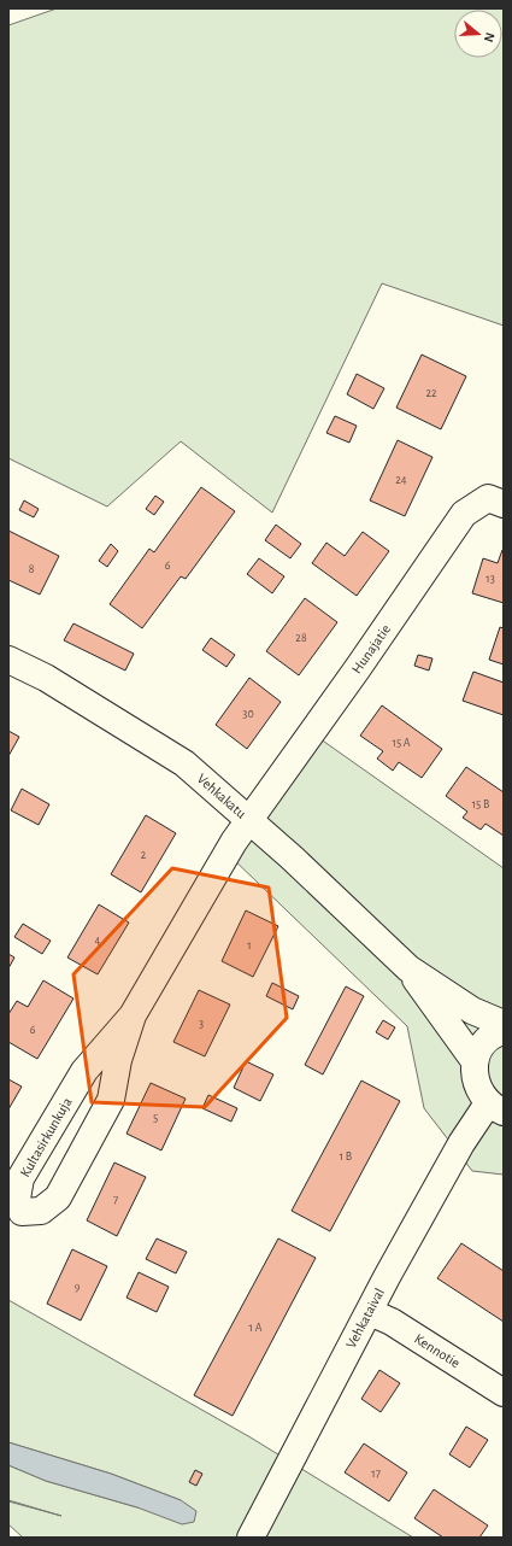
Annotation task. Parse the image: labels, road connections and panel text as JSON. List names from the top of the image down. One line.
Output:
{"streets":{"street":["Hunajatie","Vehkakatu","Kultasirkunkuja","Vehkataival","Kennotie"]},"crossings":[["Hunajatie","Vehkakatu"],["Hunajatie","Kultasirkunkuja"],["Vehkakatu","Kultasirkunkuja"],["Vehkataival","Kennotie"]],"house_numbers":["22","24","6","8","13","28","30","15 A","15 B","2","4","1","3","6","5","1 B","7","9","1 A","17"],"north":"right"}
